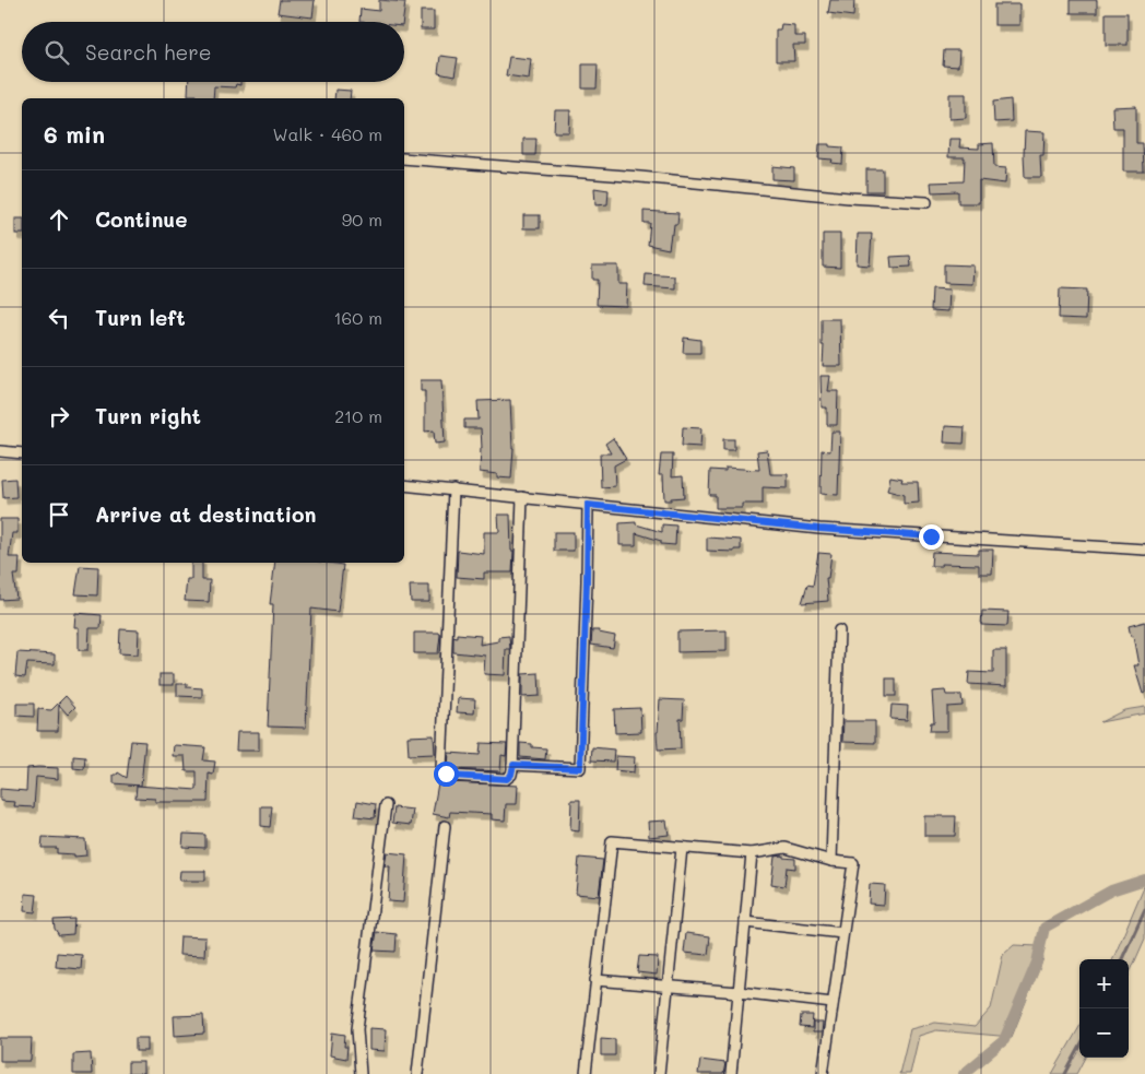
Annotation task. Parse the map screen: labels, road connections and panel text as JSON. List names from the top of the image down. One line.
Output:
{"page":{"search":"Search here","heading":["6 min","Walk · 460 m"],"list":[["Continue","90 m"],["Turn left","160 m"],["Turn right","210 m"],"Arrive at destination"],"map_buttons":["+","−"]}}
